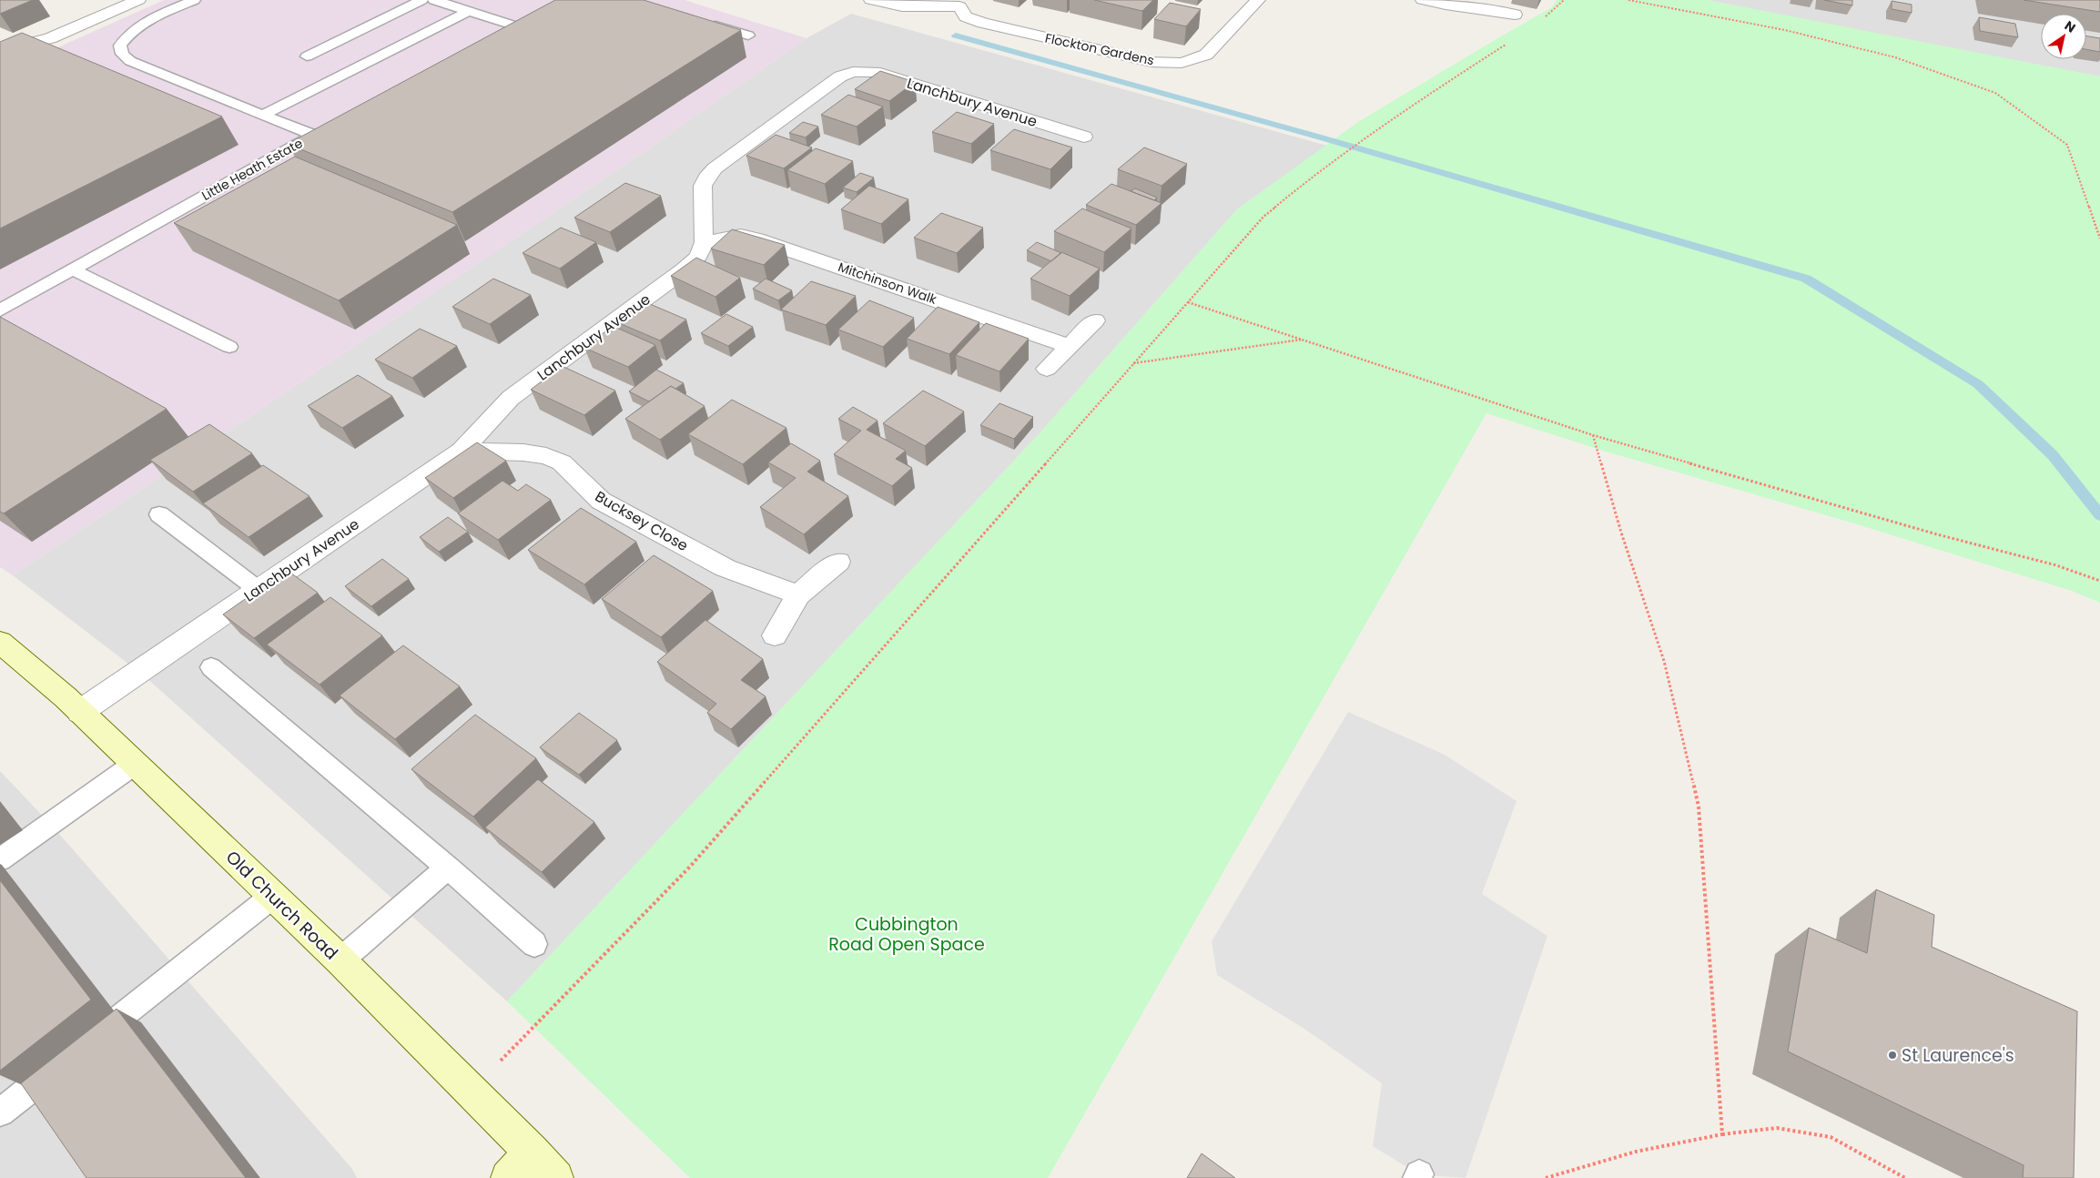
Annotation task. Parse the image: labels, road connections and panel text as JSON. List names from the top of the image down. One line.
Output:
{"streets":{"main road":["Old Church Road"],"street":["Flockton Gardens","Lanchbury Avenue","Mitchinson Walk","Bucksey Close"],"lane":["Little Heath Estate"]},"crossings":[["Lanchbury Avenue","Mitchinson Walk"],["Lanchbury Avenue","Bucksey Close"],["Lanchbury Avenue","Old Church Road"]],"parks":["Cubbington Road Open Space"],"places":["St Laurence's"],"north":"top right"}
